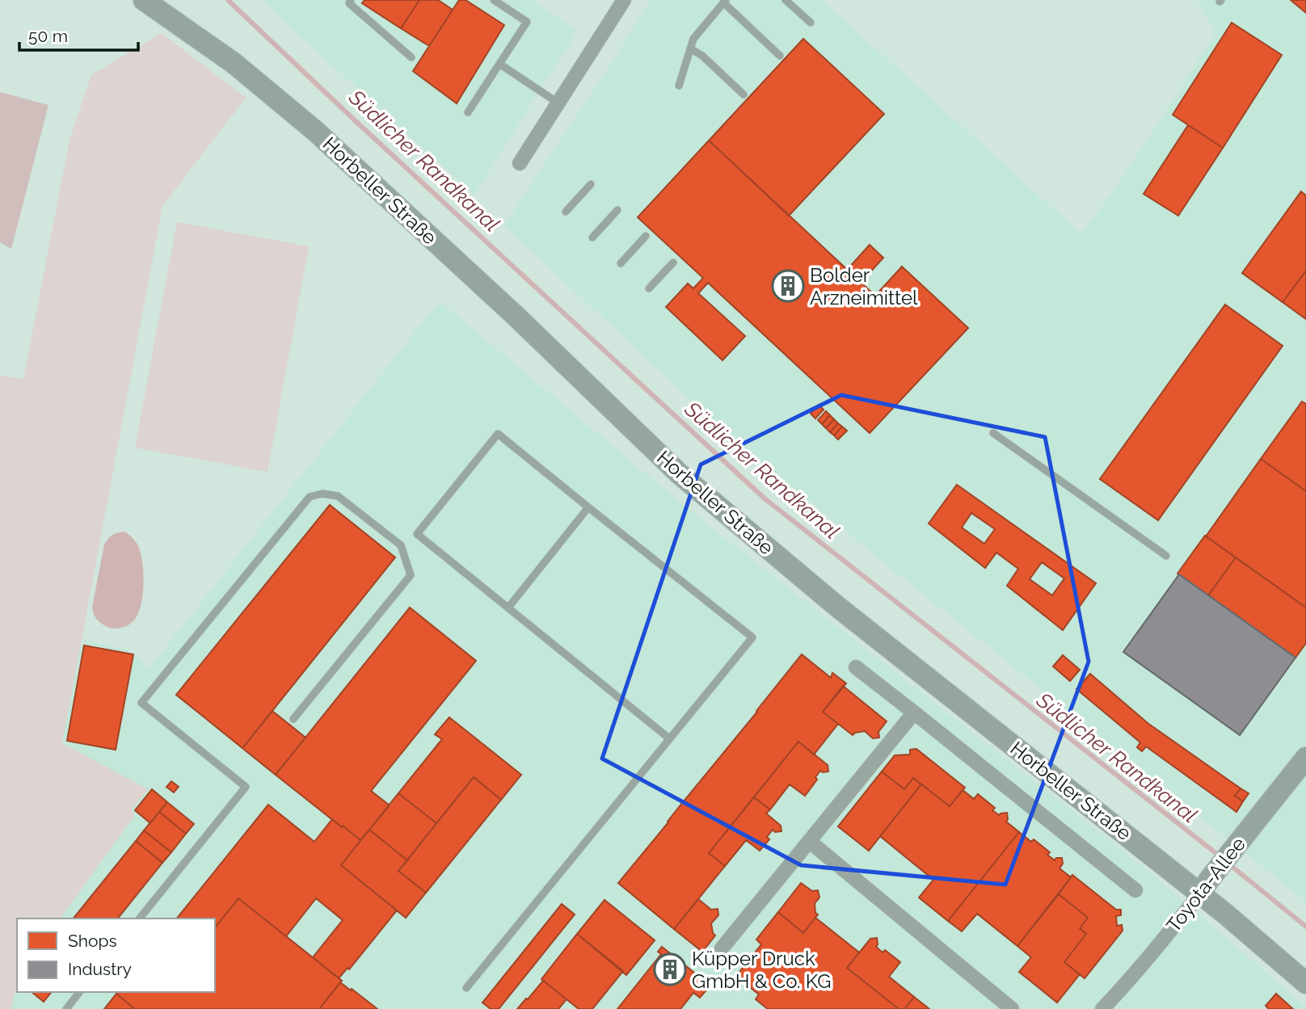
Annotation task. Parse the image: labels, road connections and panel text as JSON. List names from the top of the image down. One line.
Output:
{"streets":{"main road":["Horbeller Straße","Toyota-Allee"]},"crossings":[["Horbeller Straße","Toyota-Allee"]],"water":["Südlicher Randkanal"],"places":{"building":["Bolder Arzneimittel","Küpper Druck GmbH & Co. KG"]},"legend":["Shops","Industry"],"scale_bar":"50 m"}
